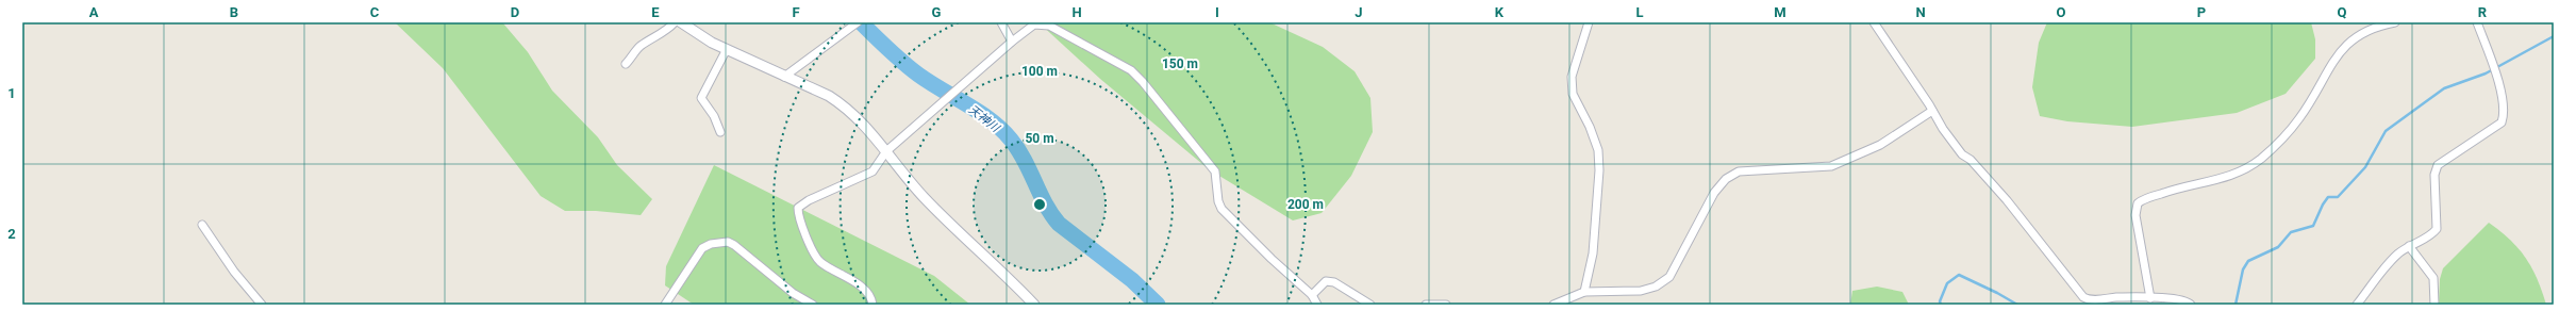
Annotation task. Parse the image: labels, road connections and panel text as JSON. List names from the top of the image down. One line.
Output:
{"water":["天神川"],"grid":{"columns":["A","B","C","D","E","F","G","H","I","J","K","L","M","N","O","P","Q","R"],"rows":["1","2"]},"rings":["150 m","100 m","50 m","200 m"]}
